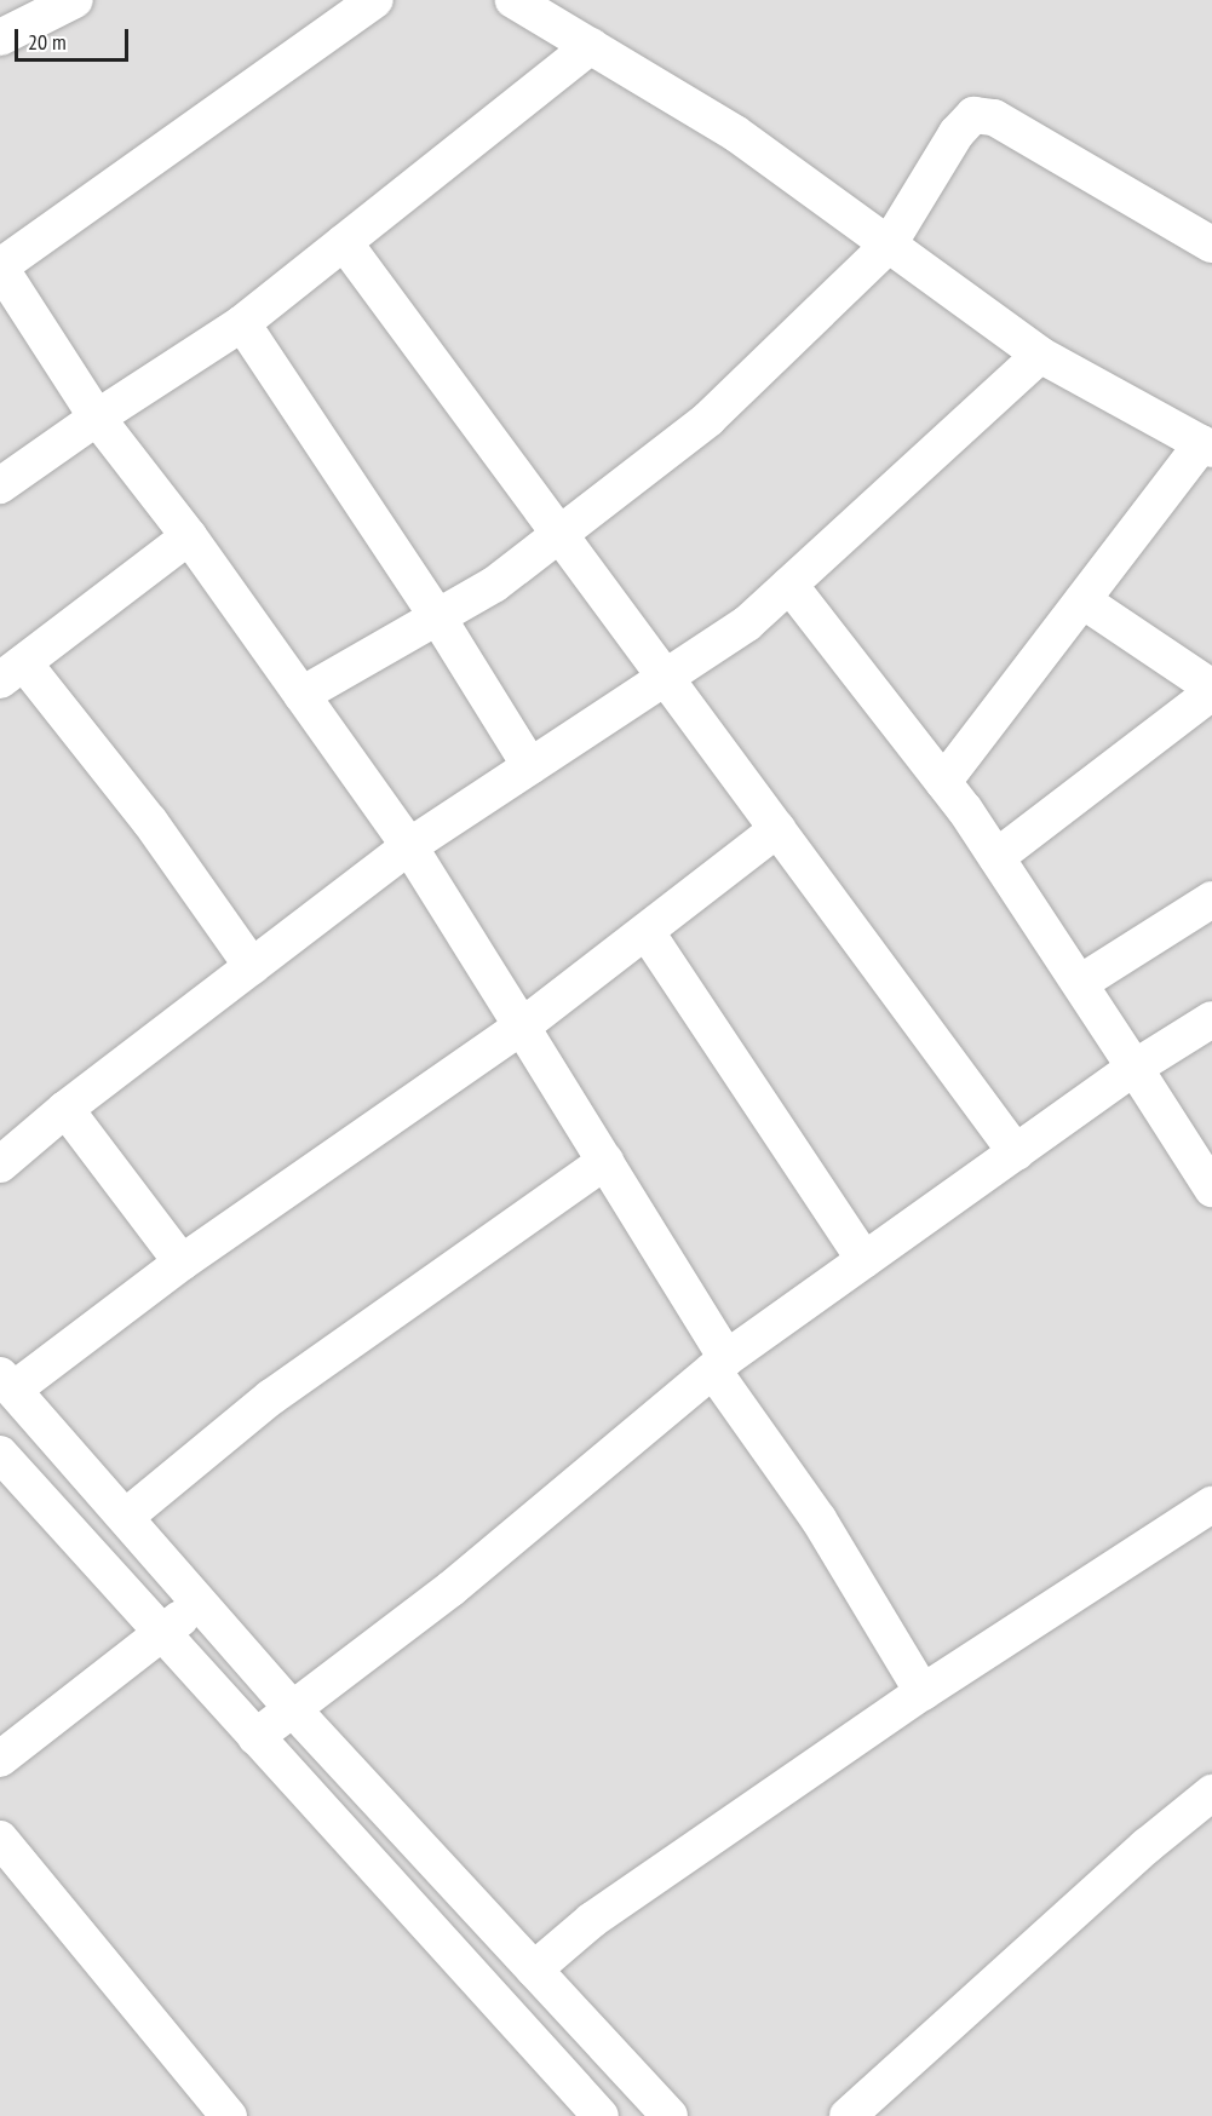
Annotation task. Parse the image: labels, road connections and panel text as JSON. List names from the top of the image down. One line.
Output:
{"scale_bar":"20 m"}
